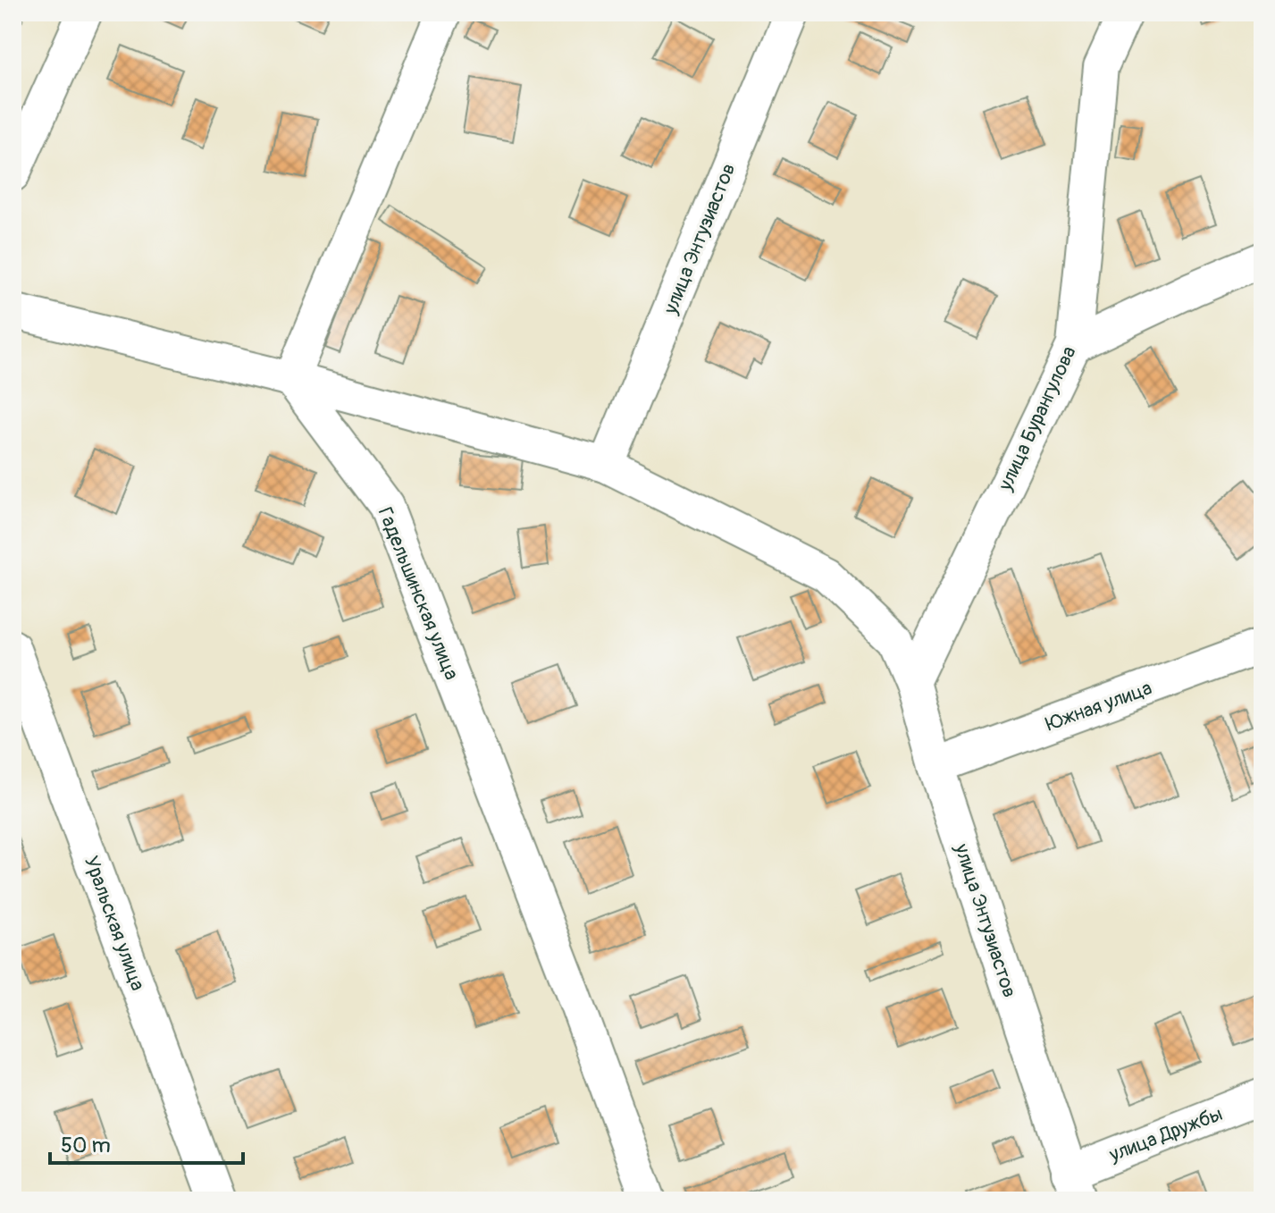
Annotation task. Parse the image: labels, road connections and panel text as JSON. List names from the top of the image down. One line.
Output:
{"streets":{"street":["улица Энтузиастов","улица Бурангулова","Гадельшинская улица","Южная улица","Уральская улица","улица Дружбы"]},"crossings":[["улица Энтузиастов","улица Бурангулова"],["улица Энтузиастов","Южная улица"],["улица Энтузиастов","улица Дружбы"]],"scale_bar":"50 m"}
